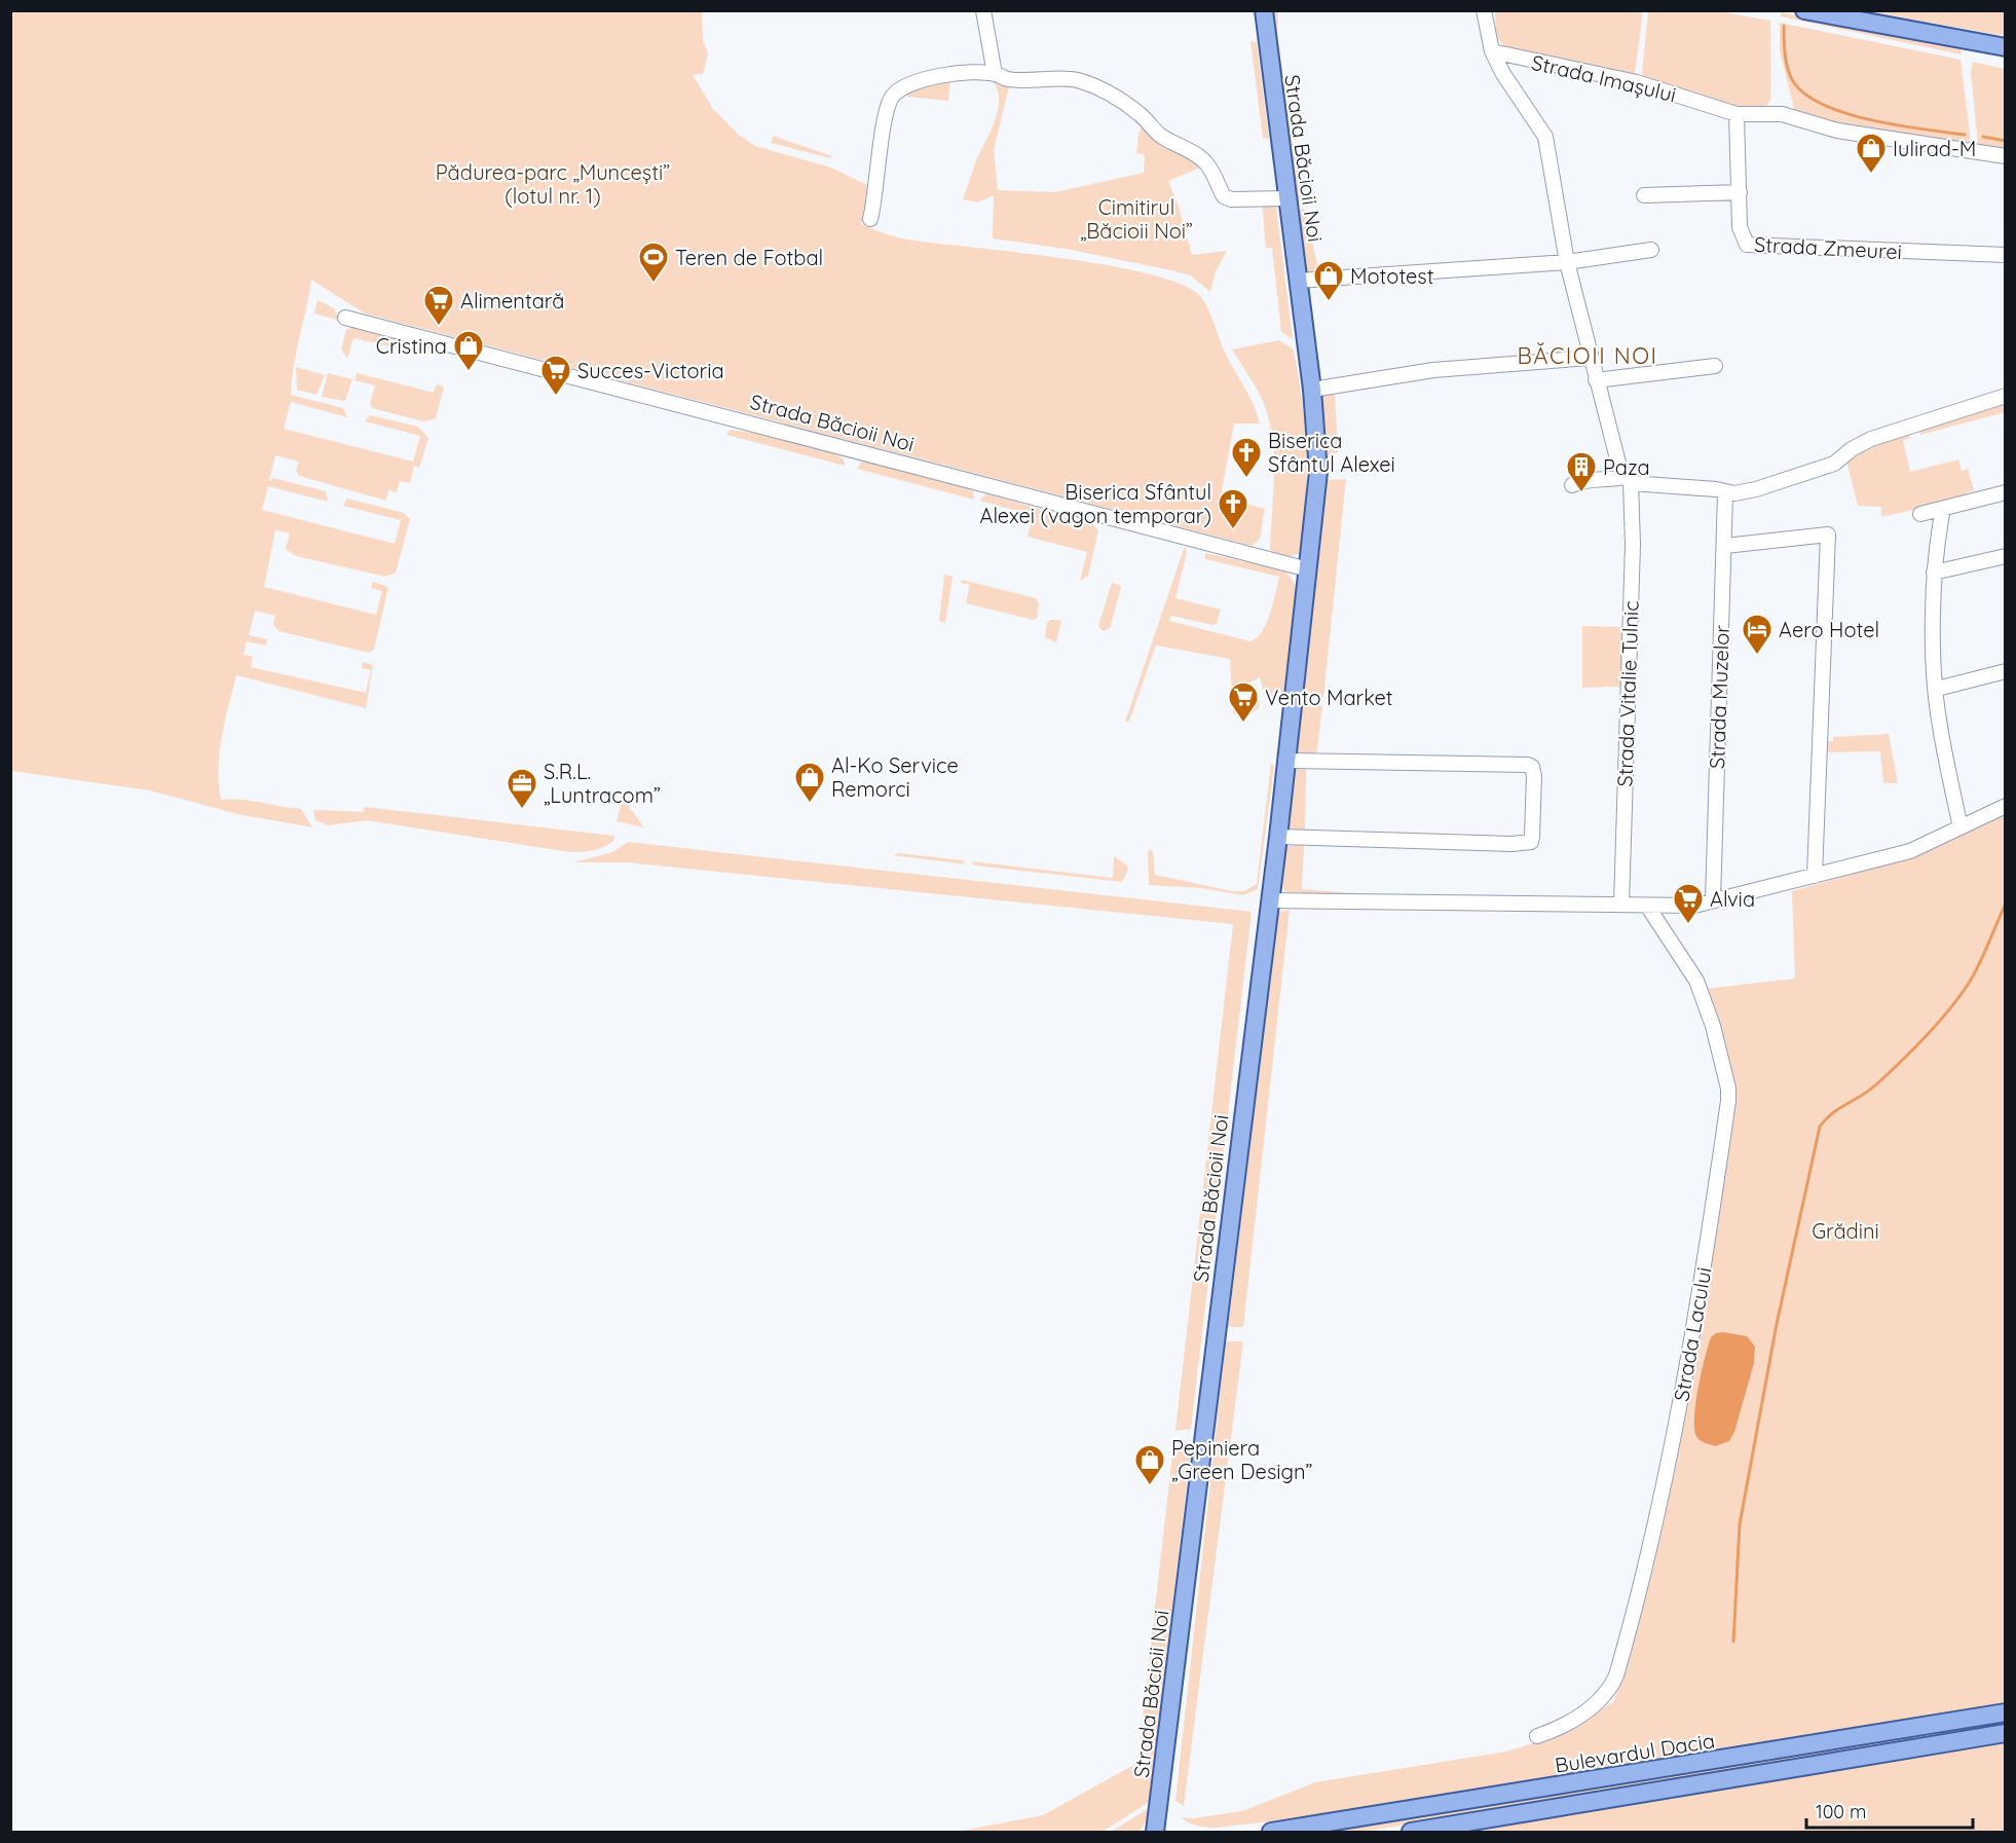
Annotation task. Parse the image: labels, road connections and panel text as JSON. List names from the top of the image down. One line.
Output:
{"streets":{"main road":["Strada Băcioii Noi","Bulevardul Dacia"],"street":["Strada Imașului","Strada Zmeurei","Strada Vitalie Tulnic","Strada Muzelor","Strada Lacului"]},"crossings":[["Strada Imașului","Strada Zmeurei"],["Strada Imașului","Strada Vitalie Tulnic"]],"districts":["BĂCIOII NOI"],"parks":["Pădurea-parc „Muncești” (lotul nr. 1)","Cimitirul „Băcioii Noi”","Grădini"],"places":{"shop":["Iulirad-M","Mototest","Cristina","Al-Ko Service Remorci","Pepiniera „Green Design”"],"sports":["Teren de Fotbal"],"supermarket":["Alimentară","Succes-Victoria","Vento Market","Alvia"],"church":["Biserica Sfântul Alexei","Biserica Sfântul Alexei (vagon temporar)"],"building":["Paza"],"hotel":["Aero Hotel"],"office":["S.R.L. „Luntracom”"]},"scale_bar":"100 m"}
